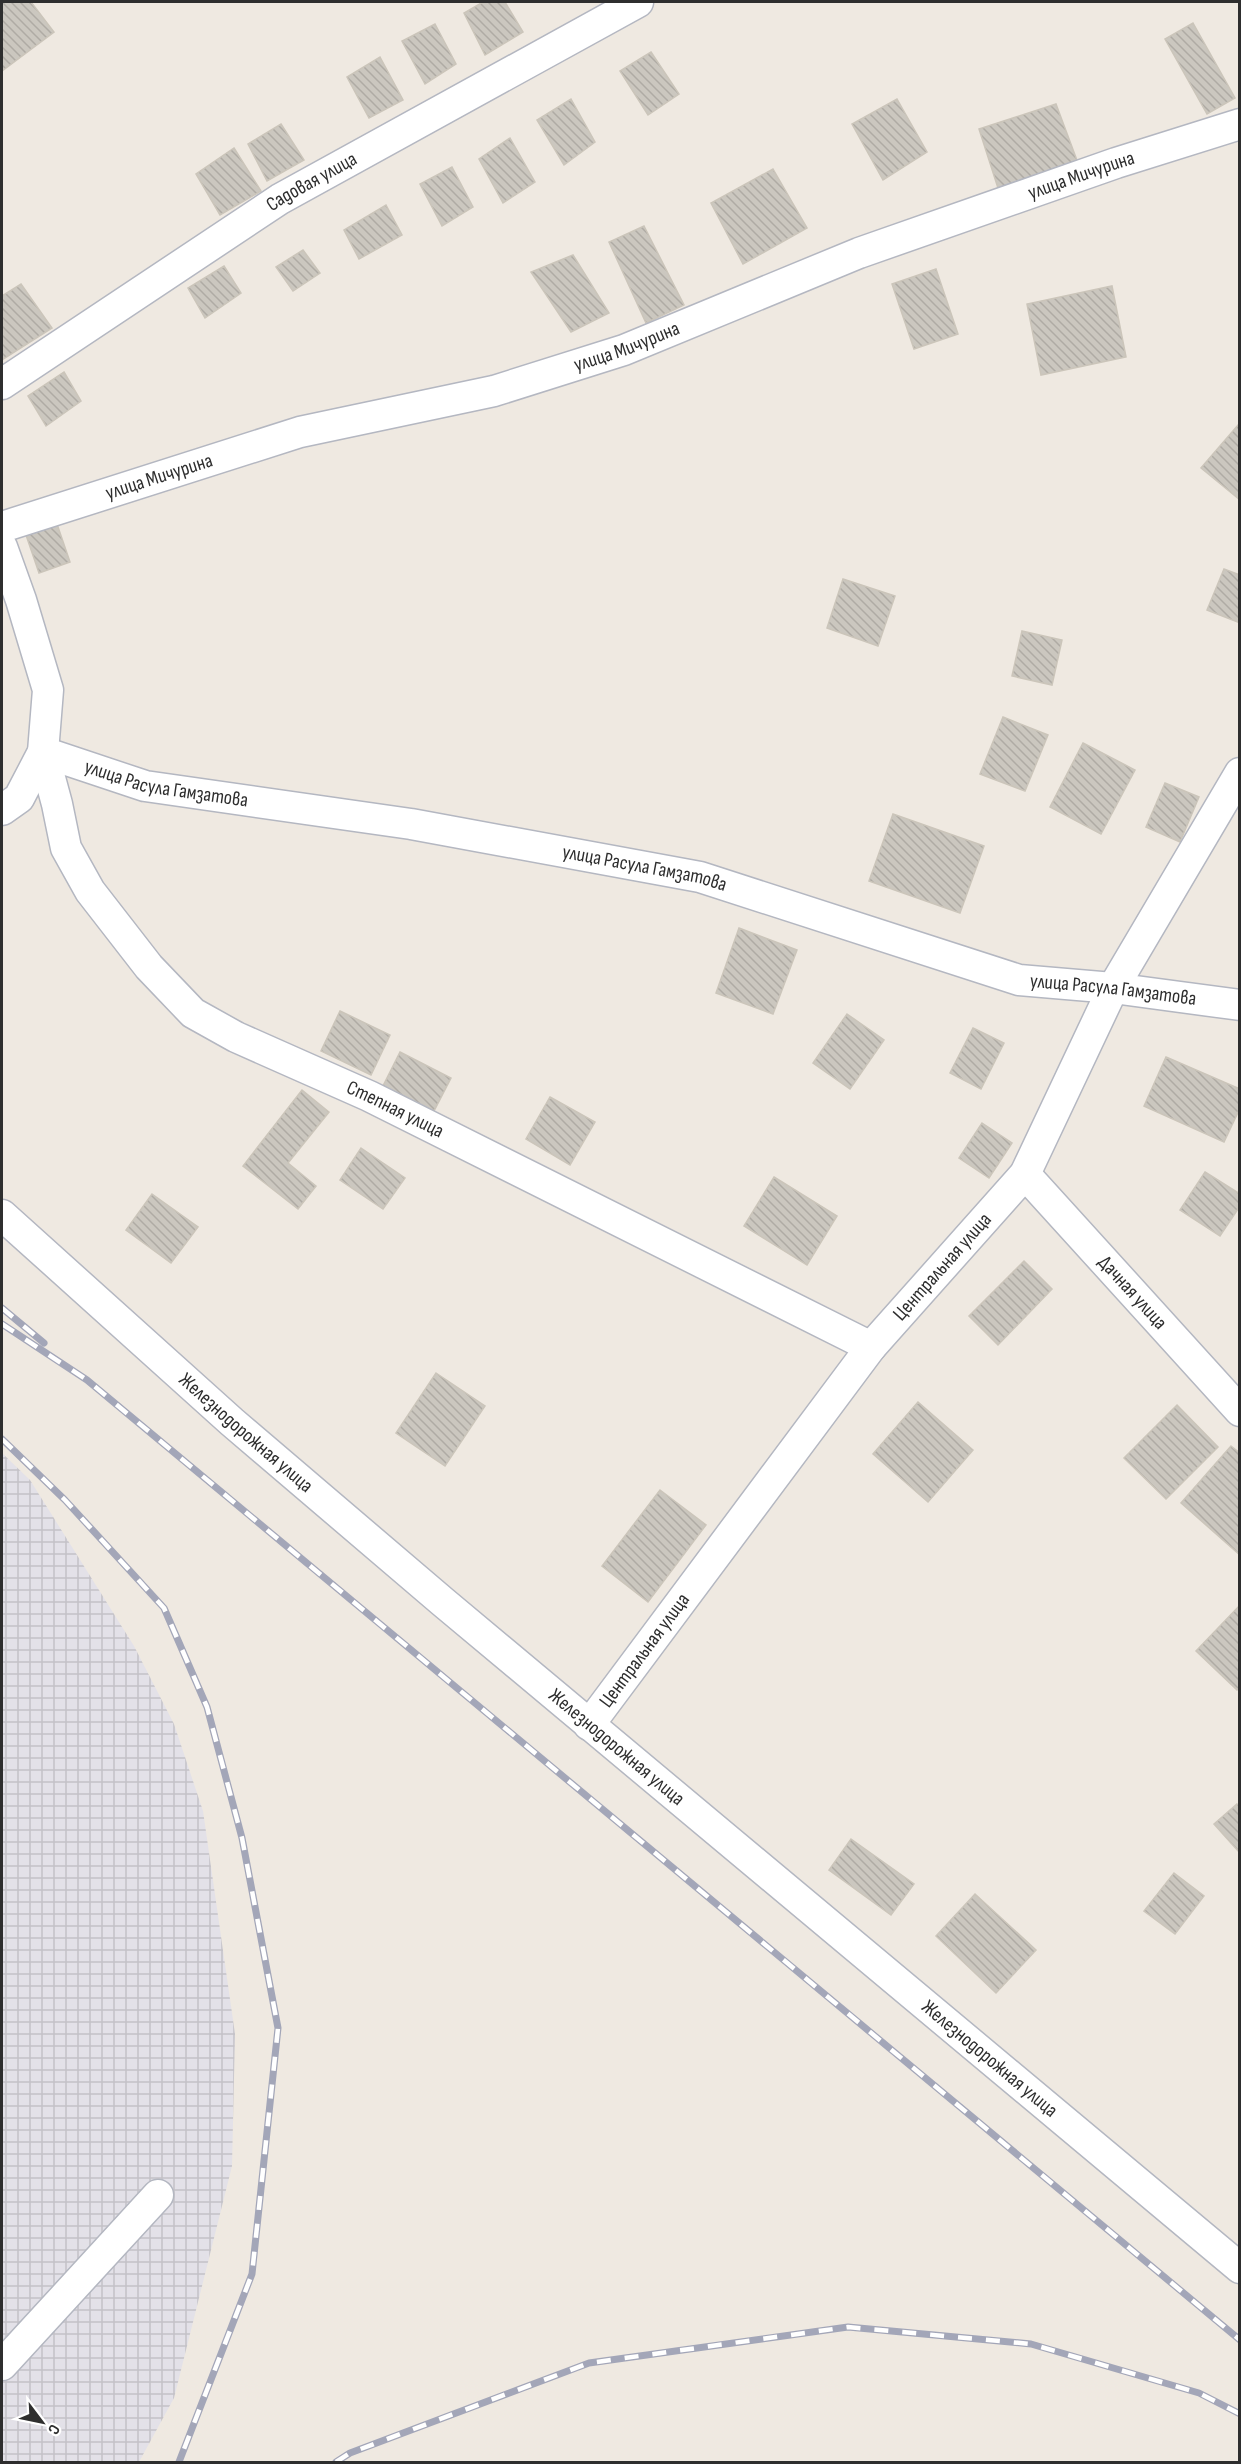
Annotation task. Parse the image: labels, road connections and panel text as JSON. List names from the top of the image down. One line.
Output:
{"streets":{"street":["улица Мичурина","Садовая улица","улица Расула Гамзатова","Степная улица","Центральная улица","Дачная улица","Железнодорожная улица"]},"crossings":[["улица Расула Гамзатова","Степная улица"],["улица Расула Гамзатова","Центральная улица"],["Степная улица","Центральная улица"],["Центральная улица","Дачная улица"],["Центральная улица","Железнодорожная улица"]],"north":"bottom right"}
